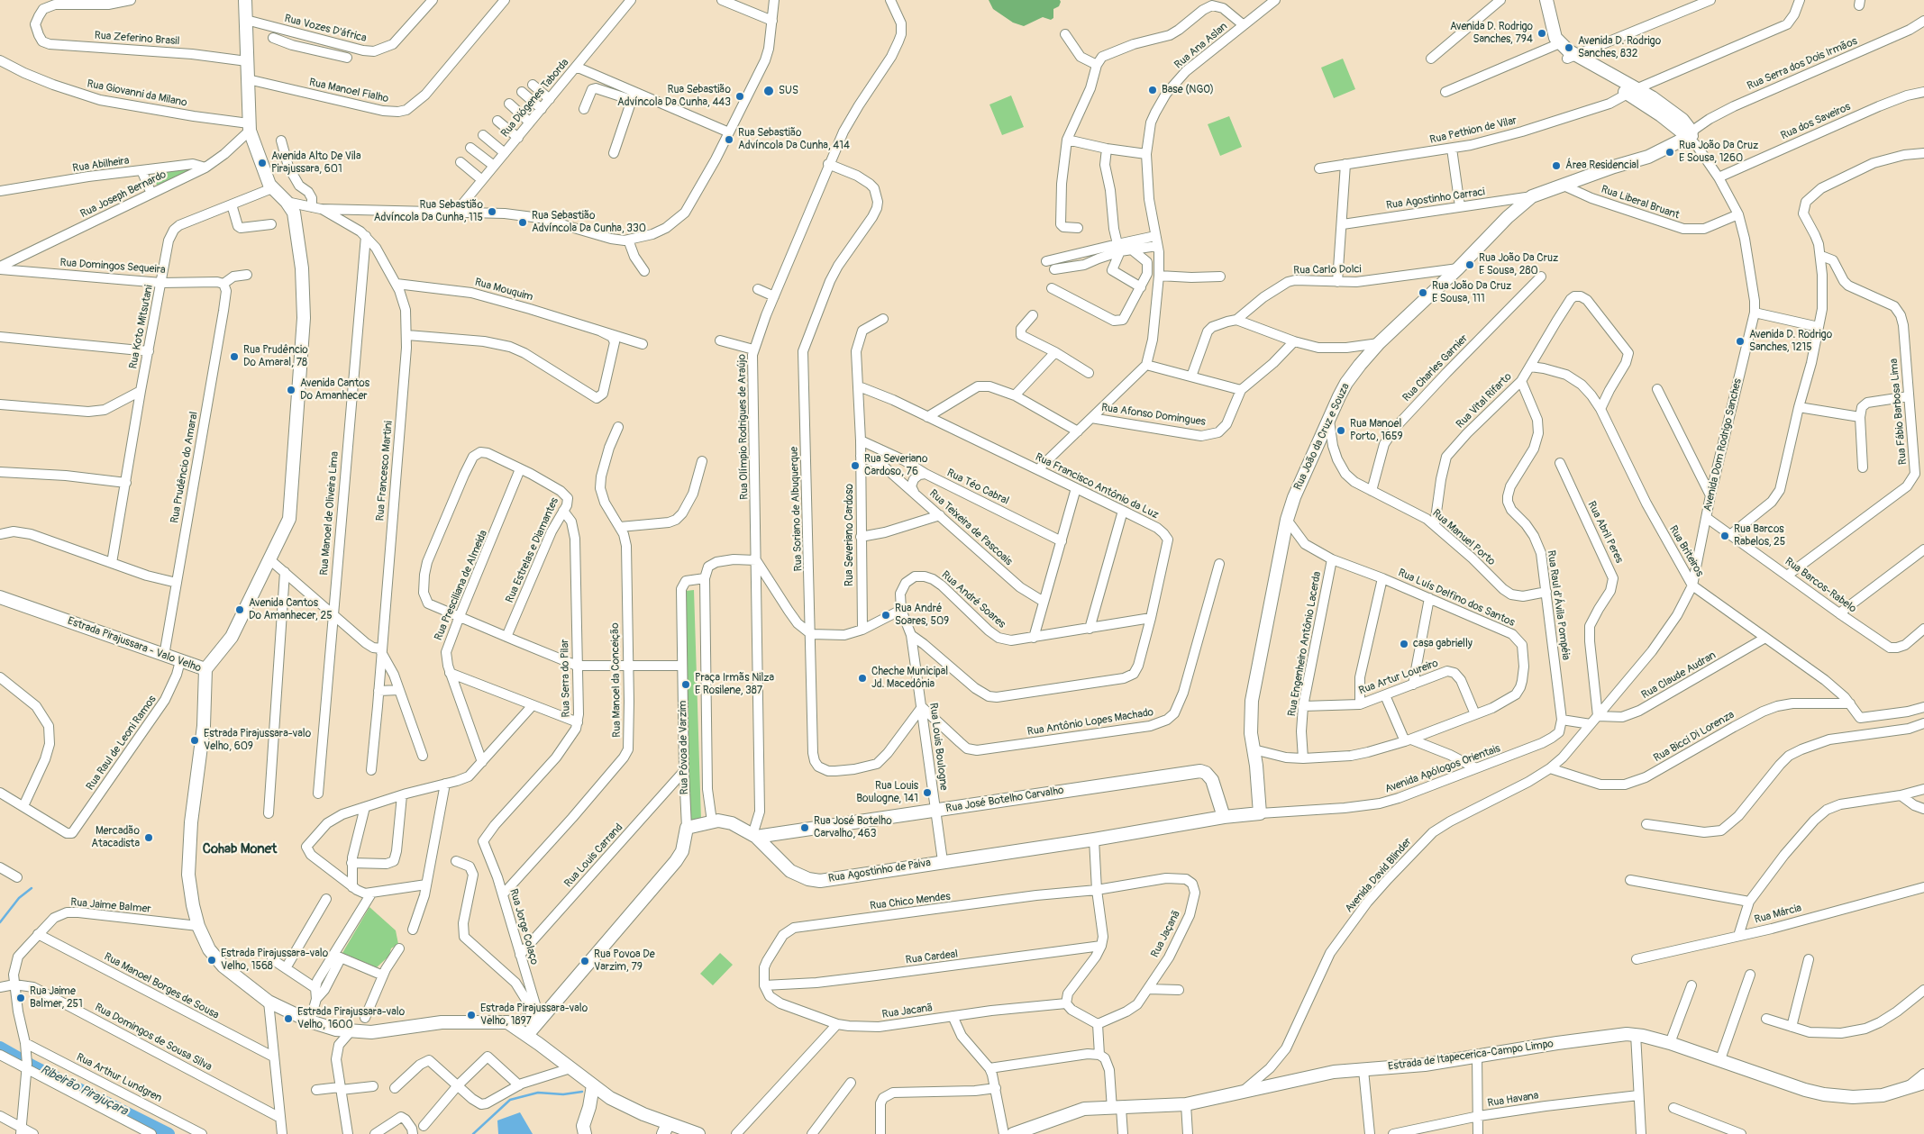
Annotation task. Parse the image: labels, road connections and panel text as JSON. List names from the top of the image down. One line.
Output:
{"streets":{"main road":["Rua João da Cruz e Souza","Avenida Dom Rodrigo Sanches","Estrada Pirajussara - Valo Velho","Rua Póvoa de Varzim","Rua José Botelho Carvalho","Rua Agostinho de Paiva","Estrada de Itapecerica-Campo Limpo"],"street":["Rua Vozes D'áfrica","Rua Zeferino Brasil","Rua Ana Aslan","Rua Serra dos Dois Irmãos","Rua Manoel Fialho","Rua Giovanni da Milano","Rua Diógenes Taborda","Rua dos Saveiros","Rua Pethion de Vilar","Rua Abilheira","Rua Joseph Bernardo","Rua Agostinho Carraci","Rua Liberal Bruant","Rua Domingos Sequeira","Rua Carlo Dolci","Rua Mouquim","Rua Koto Mitsutani","Rua Charles Garnier","Rua Vital Rifarto","Rua Fábio Barbosa Lima","Rua Afonso Domingues","Rua Olímpio Rodrigues de Araújo","Rua Prudêncio do Amaral","Rua Francesco Martini","Rua Francisco Antônio da Luz","Rua Téo Cabral","Rua Soriano de Albuquerque","Rua Manoel de Oliveira Lima","Rua Teixeira de Pascoais","Rua Abril Peres","Rua Severiano Cardoso","Rua Manuel Porto","Rua Estrelas e Diamantes","Rua Briteiros","Rua Presciliana de Almeida","Rua Barcos-Rabelo","Rua Luís Delfino dos Santos","Rua André Soares","Rua Raul d'Ávila Pompéia","Rua Engenheiro Antônio Lacerda","Rua Claude Audran","Rua Artur Loureiro","Rua Serra do Pilar","Rua Manoel da Conceição","Rua Antônio Lopes Machado","Rua Bicci Di Lorenza","Rua Raul de Leoni Ramos","Rua Louis Boulogne","Avenida Apólogos Orientais","Rua Louis Carrand","Avenida David Blinder","Rua Chico Mendes","Rua Jaime Balmer","Rua Márcia","Rua Jorge Colaço","Rua Jaçanã","Rua Cardeal","Rua Manoel Borges de Sousa","Rua Jacanã","Rua Domingos de Sousa Silva","Rua Arthur Lundgren","Rua Havana"]},"crossings":[["Rua Serra dos Dois Irmãos","Rua João da Cruz e Souza"],["Rua Serra dos Dois Irmãos","Avenida Dom Rodrigo Sanches"],["Rua Giovanni da Milano","Rua Joseph Bernardo"],["Rua dos Saveiros","Avenida Dom Rodrigo Sanches"],["Rua Pethion de Vilar","Avenida Dom Rodrigo Sanches"],["Rua Abilheira","Rua Joseph Bernardo"],["Rua Joseph Bernardo","Rua Domingos Sequeira"],["Rua Agostinho Carraci","Rua João da Cruz e Souza"],["Rua Liberal Bruant","Rua João da Cruz e Souza"],["Rua Liberal Bruant","Avenida Dom Rodrigo Sanches"],["Rua Domingos Sequeira","Rua Koto Mitsutani"],["Rua Domingos Sequeira","Rua Prudêncio do Amaral"],["Rua Carlo Dolci","Rua João da Cruz e Souza"],["Rua Mouquim","Rua Francesco Martini"],["Rua Charles Garnier","Rua Manuel Porto"],["Rua Vital Rifarto","Rua Manuel Porto"],["Rua Vital Rifarto","Rua Briteiros"],["Rua Vital Rifarto","Rua Raul d'Ávila Pompéia"],["Rua Fábio Barbosa Lima","Rua Barcos-Rabelo"],["Rua Afonso Domingues","Rua Francisco Antônio da Luz"],["Rua Olímpio Rodrigues de Araújo","Rua Soriano de Albuquerque"],["Rua Olímpio Rodrigues de Araújo","Rua José Botelho Carvalho"],["Rua Olímpio Rodrigues de Araújo","Rua Agostinho de Paiva"],["Rua João da Cruz e Souza","Avenida Dom Rodrigo Sanches"],["Rua João da Cruz e Souza","Rua Manuel Porto"],["Rua João da Cruz e Souza","Rua Luís Delfino dos Santos"],["Rua João da Cruz e Souza","Avenida Apólogos Orientais"],["Rua João da Cruz e Souza","Rua Agostinho de Paiva"],["Avenida Dom Rodrigo Sanches","Rua Abril Peres"],["Avenida Dom Rodrigo Sanches","Rua Briteiros"],["Avenida Dom Rodrigo Sanches","Rua Barcos-Rabelo"],["Avenida Dom Rodrigo Sanches","Rua Claude Audran"],["Avenida Dom Rodrigo Sanches","Avenida David Blinder"],["Rua Prudêncio do Amaral","Estrada Pirajussara - Valo Velho"],["Rua Francesco Martini","Rua Manoel de Oliveira Lima"],["Rua Francisco Antônio da Luz","Rua Severiano Cardoso"],["Rua Francisco Antônio da Luz","Rua André Soares"],["Rua Francisco Antônio da Luz","Rua Louis Boulogne"],["Rua Téo Cabral","Rua Severiano Cardoso"],["Rua Soriano de Albuquerque","Rua Antônio Lopes Machado"],["Rua Soriano de Albuquerque","Rua Louis Boulogne"],["Rua Teixeira de Pascoais","Rua Severiano Cardoso"],["Rua Abril Peres","Rua Claude Audran"],["Rua Manuel Porto","Rua Raul d'Ávila Pompéia"],["Rua Estrelas e Diamantes","Rua Presciliana de Almeida"],["Rua Estrelas e Diamantes","Rua Serra do Pilar"],["Rua Briteiros","Rua Claude Audran"],["Rua Briteiros","Rua Bicci Di Lorenza"],["Rua Luís Delfino dos Santos","Rua Engenheiro Antônio Lacerda"],["Rua Luís Delfino dos Santos","Rua Artur Loureiro"],["Rua André Soares","Rua Louis Boulogne"],["Rua Raul d'Ávila Pompéia","Avenida Apólogos Orientais"],["Rua Engenheiro Antônio Lacerda","Rua Artur Loureiro"],["Estrada Pirajussara - Valo Velho","Rua Raul de Leoni Ramos"],["Estrada Pirajussara - Valo Velho","Rua Jaime Balmer"],["Rua Serra do Pilar","Rua Jorge Colaço"],["Rua Manoel da Conceição","Rua Jorge Colaço"],["Rua Antônio Lopes Machado","Rua Louis Boulogne"],["Rua Bicci Di Lorenza","Avenida David Blinder"],["Rua Louis Boulogne","Rua José Botelho Carvalho"],["Rua Louis Boulogne","Rua Agostinho de Paiva"],["Rua Póvoa de Varzim","Rua Louis Carrand"],["Rua Póvoa de Varzim","Rua Jorge Colaço"],["Avenida Apólogos Orientais","Rua Agostinho de Paiva"],["Rua José Botelho Carvalho","Rua Agostinho de Paiva"],["Rua Louis Carrand","Rua Jorge Colaço"],["Avenida David Blinder","Estrada de Itapecerica-Campo Limpo"],["Rua Chico Mendes","Rua Jaçanã"],["Rua Chico Mendes","Rua Cardeal"],["Rua Chico Mendes","Rua Jacanã"],["Rua Jaime Balmer","Rua Manoel Borges de Sousa"],["Rua Jaime Balmer","Rua Domingos de Sousa Silva"],["Rua Jaime Balmer","Rua Arthur Lundgren"],["Rua Cardeal","Rua Jacanã"]],"districts":["Cohab Monet"],"water":["Ribeirão Pirajuçara"],"places":["Avenida D. Rodrigo Sanches, 794","Avenida D. Rodrigo Sanches, 832","Base (NGO)","SUS","Rua Sebastião Advíncola Da Cunha, 443","Rua Sebastião Advíncola Da Cunha, 414","Rua João Da Cruz E Sousa, 1260","Avenida Alto De Vila Pirajussara, 601","Área Residencial","Rua Sebastião Advíncola Da Cunha, 115","Rua Sebastião Advíncola Da Cunha, 330","Rua João Da Cruz E Sousa, 280","Rua João Da Cruz E Sousa, 111","Avenida D. Rodrigo Sanches, 1215","Rua Prudêncio Do Amaral, 78","Avenida Cantos Do Amanhecer","Rua Manoel Porto, 1659","Rua Severiano Cardoso, 76","Rua Barcos Rabelos, 25","Avenida Cantos Do Amanhecer, 25","Rua André Soares, 509","casa gabrielly","Cheche Municipal Jd. Macedônia","Praça Irmãs Nilza E Rosilene, 387","Estrada Pirajussara-valo Velho, 609","Rua Louis Boulogne, 141","Rua José Botelho Carvalho, 463","Mercadão Atacadista","Estrada Pirajussara-valo Velho, 1568","Rua Povoa De Varzim, 79","Rua Jaime Balmer, 251","Estrada Pirajussara-valo Velho, 1897","Estrada Pirajussara-valo Velho, 1600"]}
